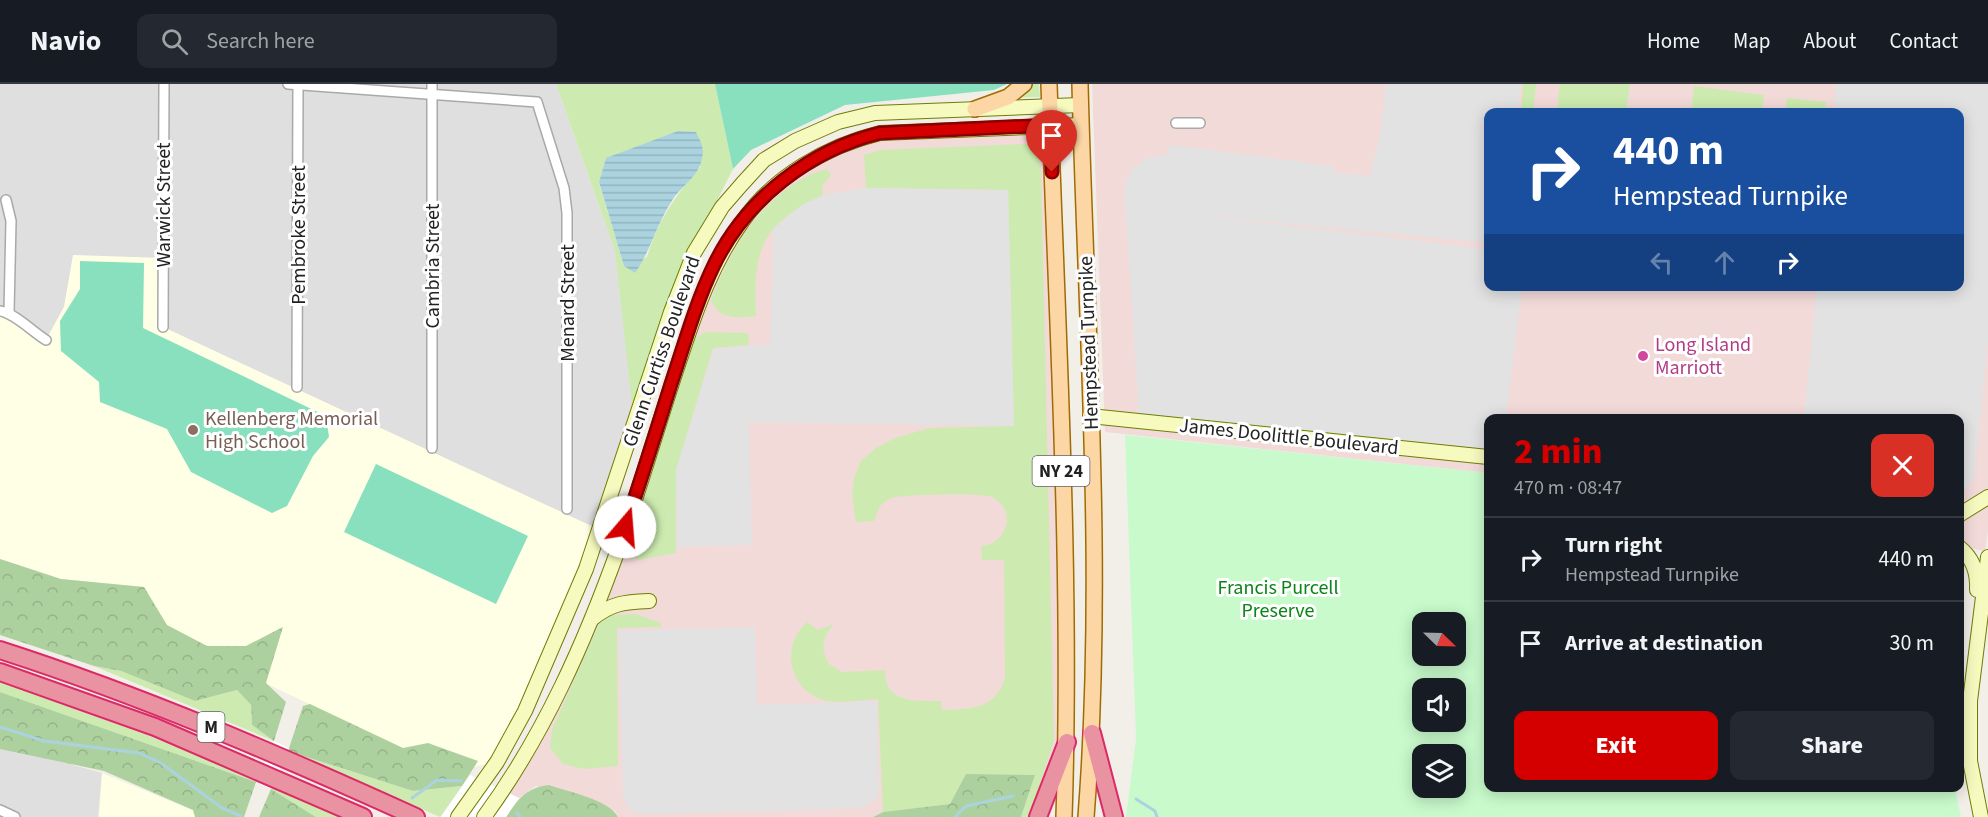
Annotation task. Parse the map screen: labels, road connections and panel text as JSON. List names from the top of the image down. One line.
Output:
{"streets":{"highway":["M"],"main road":["Hempstead Turnpike","Glenn Curtiss Boulevard","James Doolittle Boulevard","NY 24"],"street":["Warwick Street","Pembroke Street","Cambria Street","Menard Street"]},"crossings":[["Cambria Street","Menard Street"],["Hempstead Turnpike","Glenn Curtiss Boulevard"],["Hempstead Turnpike","James Doolittle Boulevard"]],"parks":["Francis Purcell Preserve"],"places":["Long Island Marriott","Kellenberg Memorial High School"],"north":"bottom right","page":{"header":"Navio","search":"Search here","nav":["Home","Map","About","Contact"],"turn":["440 m","Hempstead Turnpike"],"heading":["2 min","470 m · 08:47"],"list":[{"name":"Turn right","note":"Hempstead Turnpike","value":"440 m"},{"name":"Arrive at destination","value":"30 m"}],"buttons":["Exit","Share"]}}
